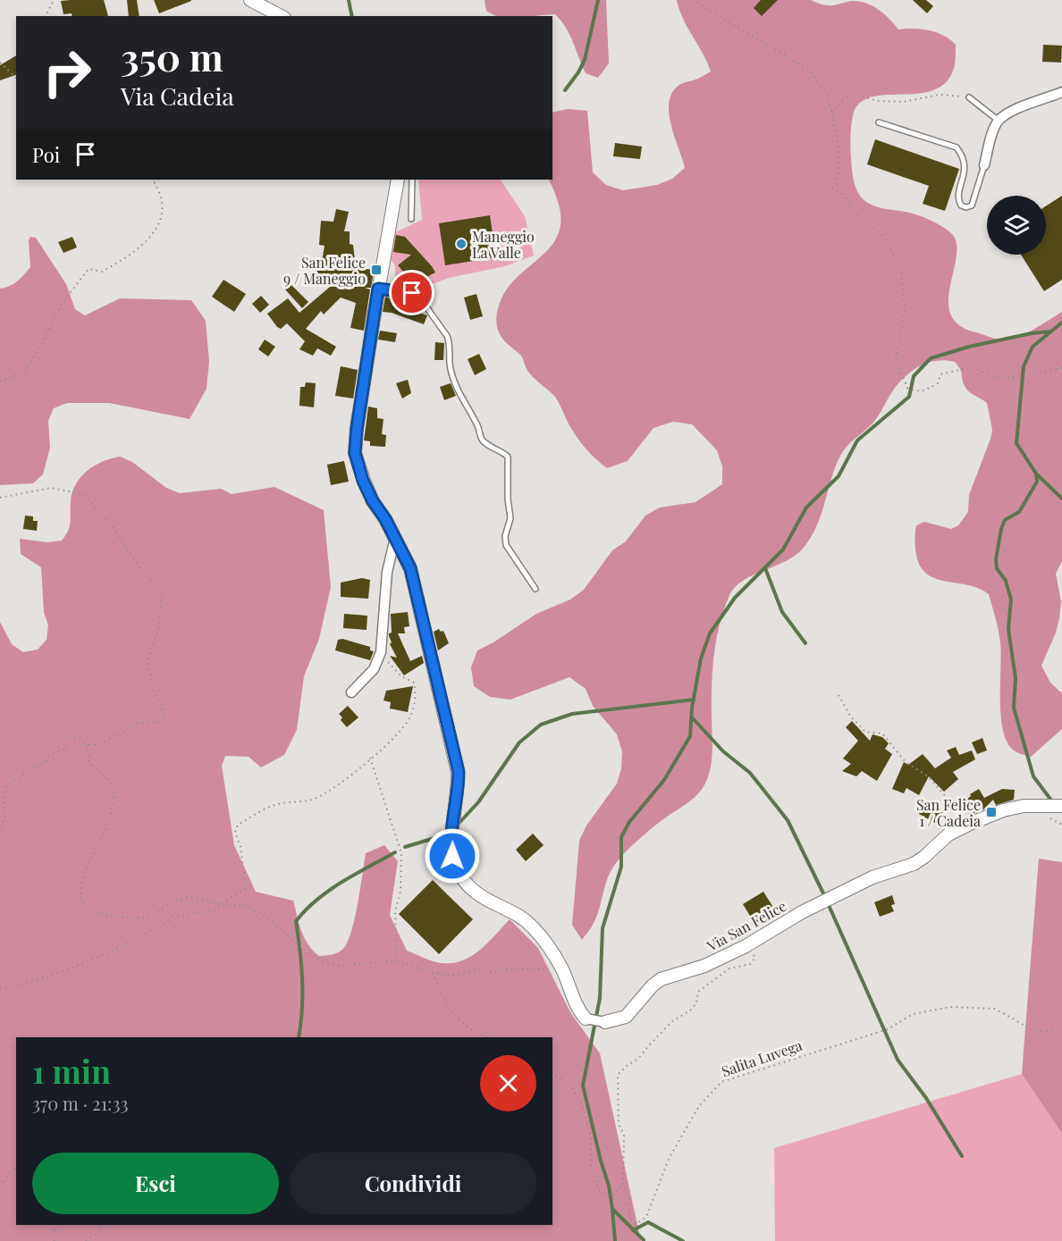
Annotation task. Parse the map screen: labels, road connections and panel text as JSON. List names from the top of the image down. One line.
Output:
{"streets":{"street":["Via San Felice"],"path":["Salita Luvega"]},"crossings":[["Via San Felice","Salita Luvega"]],"places":{"other":["Maneggio La Valle"],"transit":["San Felice 9 / Maneggio","San Felice 1 / Cadeia"]},"page":{"turn":["350 m","Via Cadeia"],"then":"Poi","heading":["1 min","370 m · 21:33"],"buttons":["Esci","Condividi"]}}
